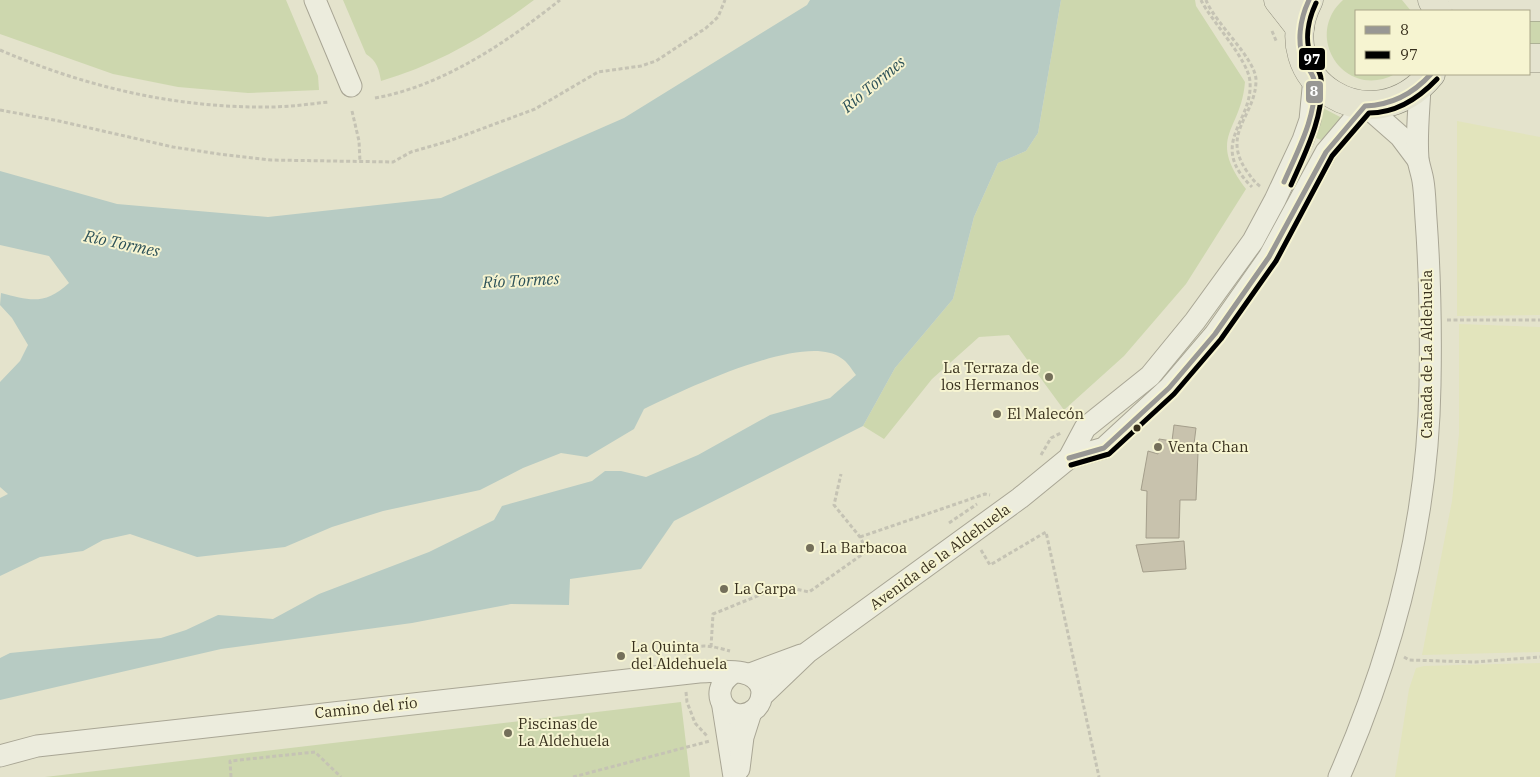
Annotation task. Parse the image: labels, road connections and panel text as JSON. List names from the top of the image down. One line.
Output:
{"streets":{"street":["Cañada de La Aldehuela","Avenida de la Aldehuela","Camino del río"]},"crossings":[["Cañada de La Aldehuela","Avenida de la Aldehuela"],["Avenida de la Aldehuela","Camino del río"]],"water":["Río Tormes"],"places":["La Terraza de los Hermanos","El Malecón","Venta Chan","La Barbacoa","La Carpa","La Quinta del Aldehuela","Piscinas de La Aldehuela"],"lines":["transit line 8","transit line 97"],"legend":["8","97"]}
